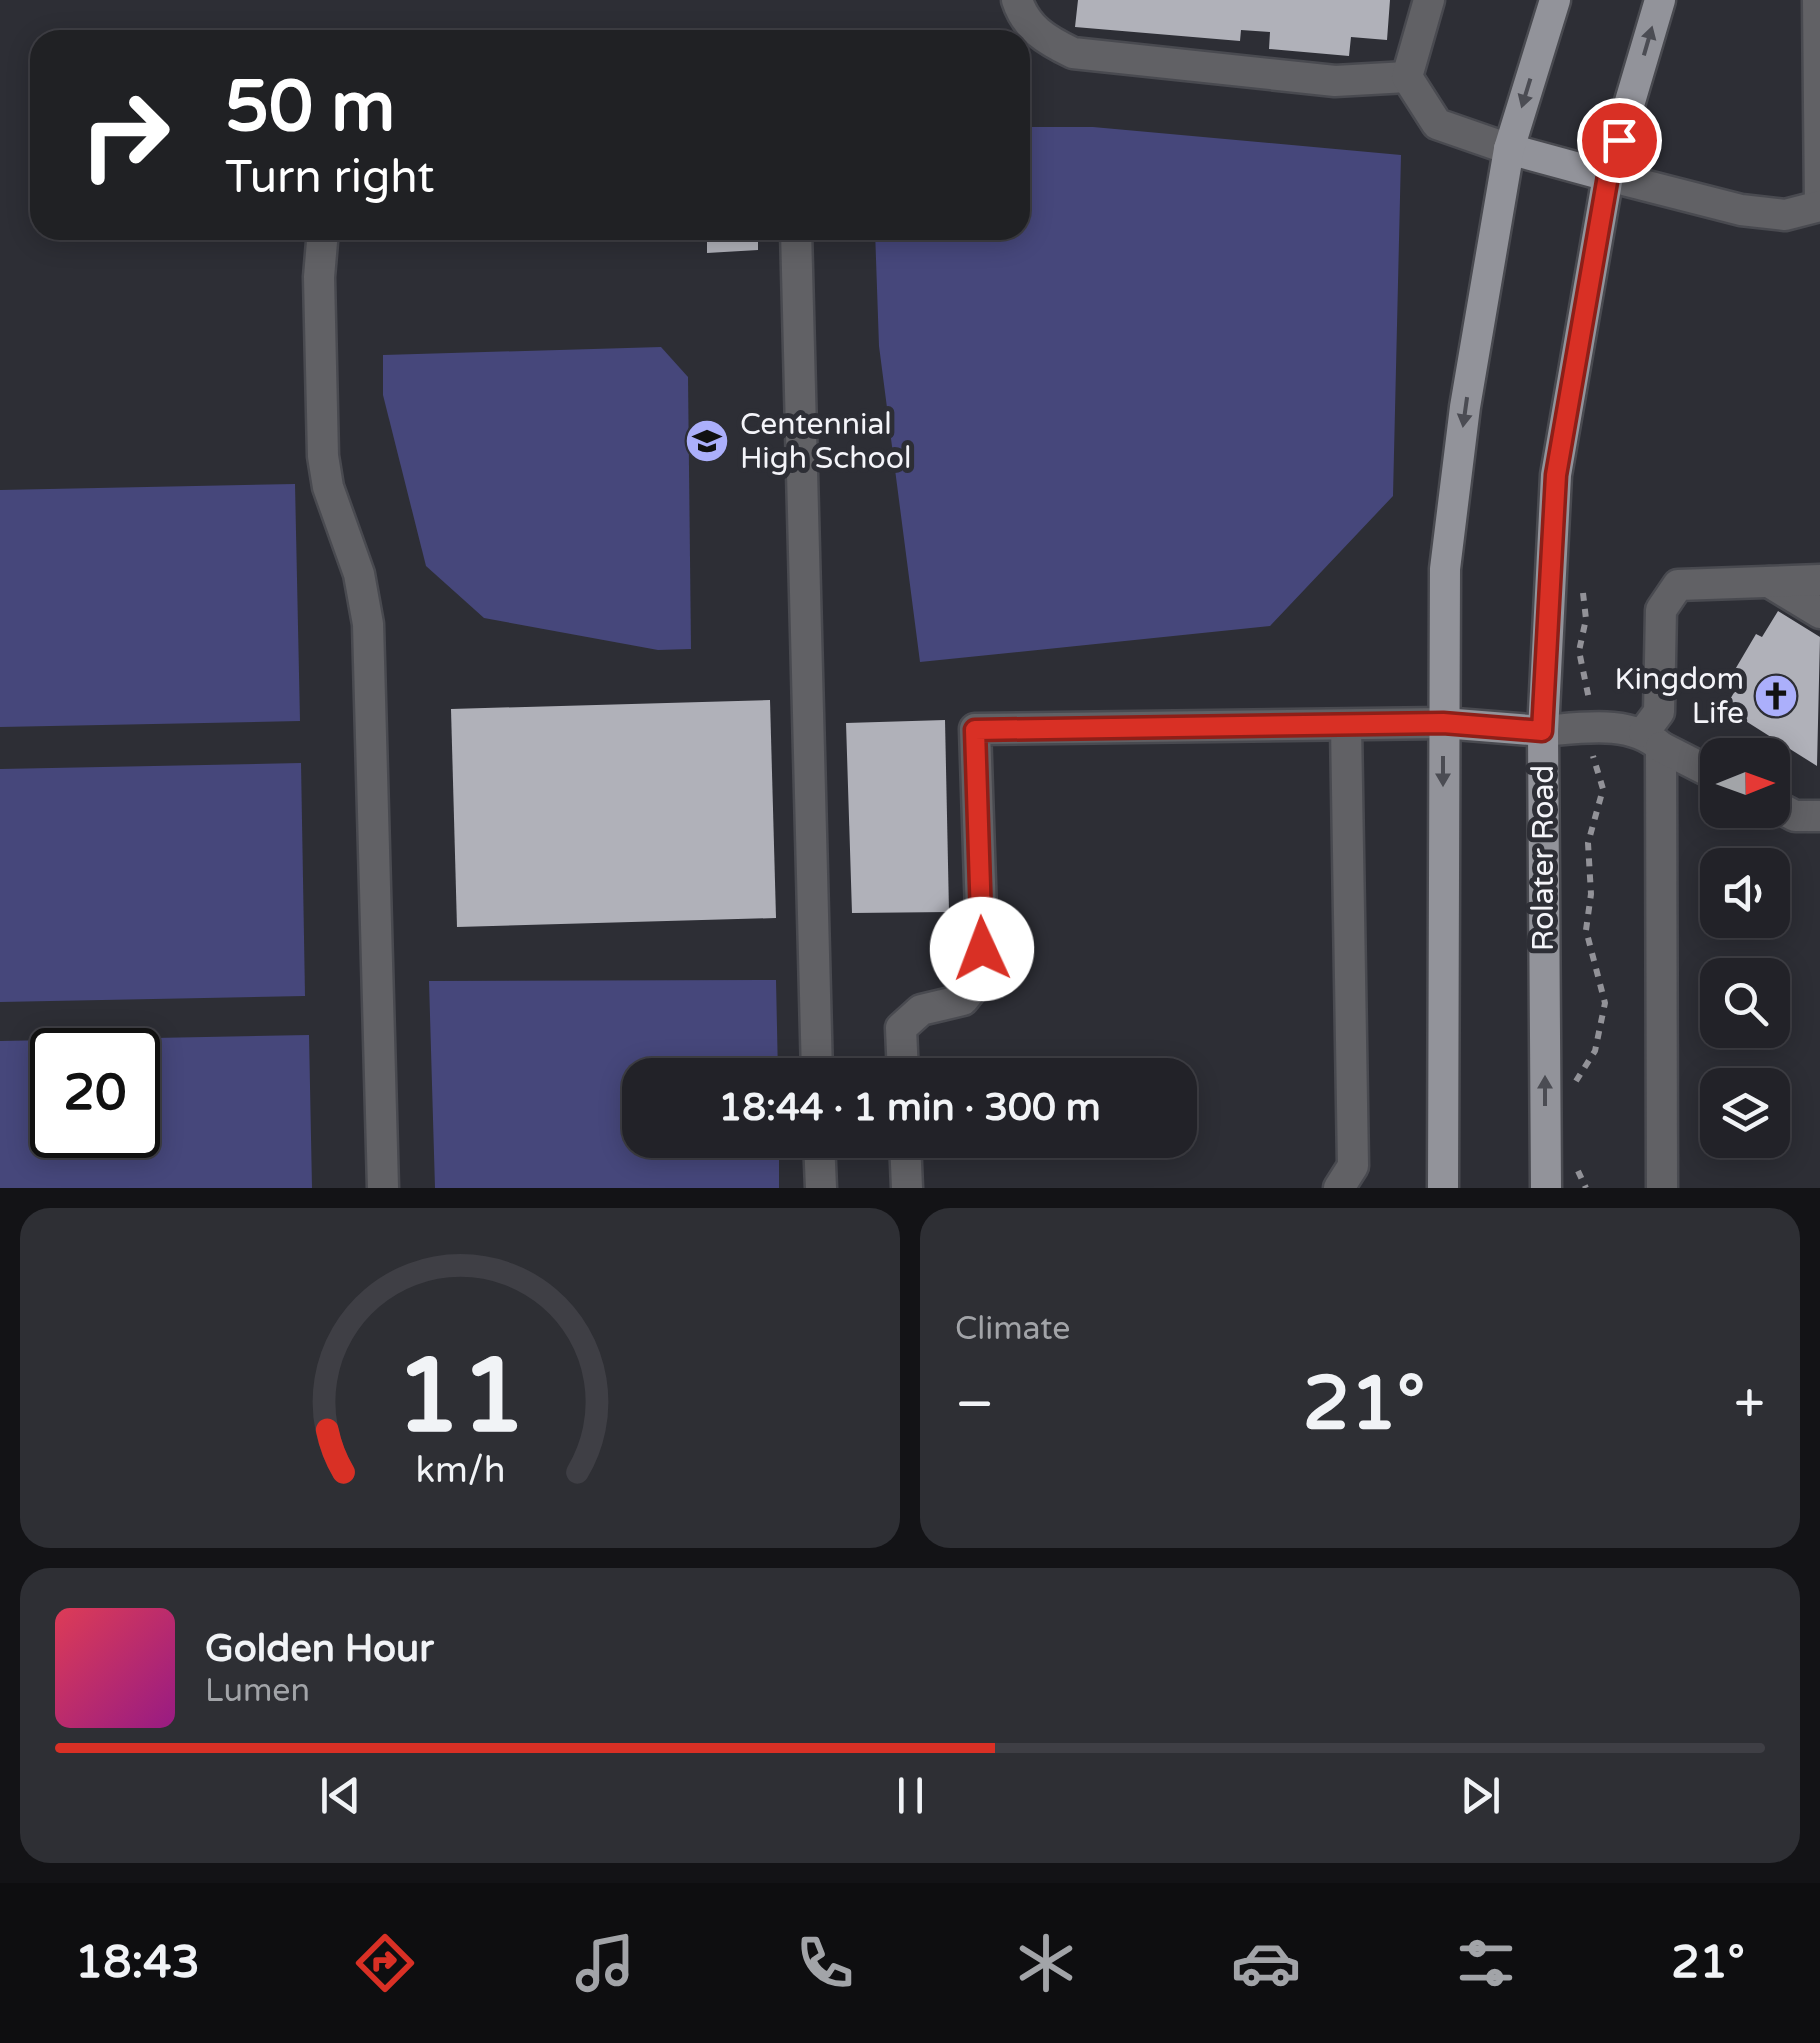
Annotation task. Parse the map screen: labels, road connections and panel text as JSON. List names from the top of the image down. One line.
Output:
{"streets":{"main road":["Rolater Road"]},"places":{"school or university":["Centennial High School"],"church":["Kingdom Life"]},"north":"right","page":{"turn":["50 m","Turn right"],"limit":"20","trip":"18:44 · 1 min · 300 m","tile":"Climate","heat":["−","21°","+"],"song":["Golden Hour","Lumen"],"tabs":["18:43","21°"],"gauge":["11","km/h"]}}
